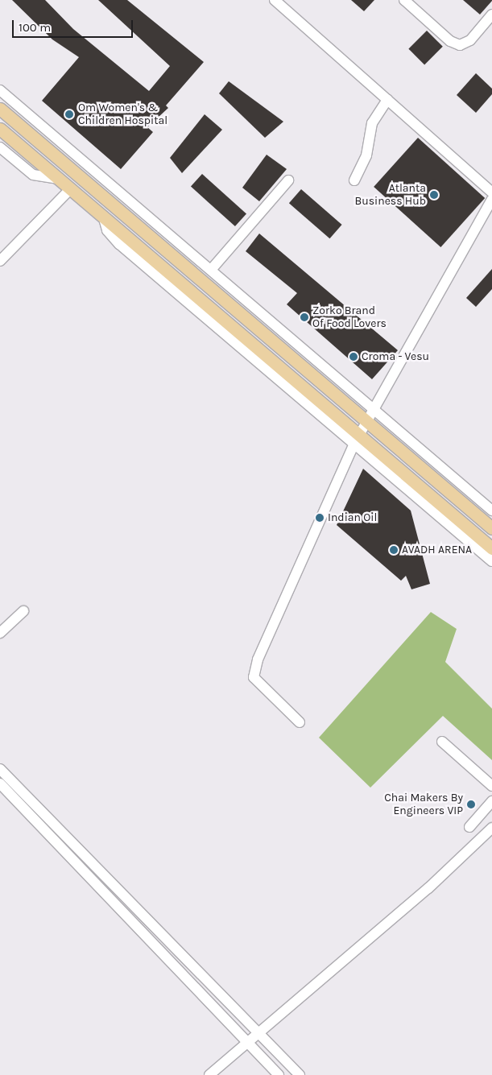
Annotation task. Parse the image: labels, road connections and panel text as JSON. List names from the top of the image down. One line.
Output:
{"places":["Om Women's & Children Hospital","Atlanta Business Hub","Zorko Brand Of Food Lovers","Croma - Vesu","Indian Oil","AVADH ARENA","Chai Makers By Engineers VIP"],"scale_bar":"100 m"}
